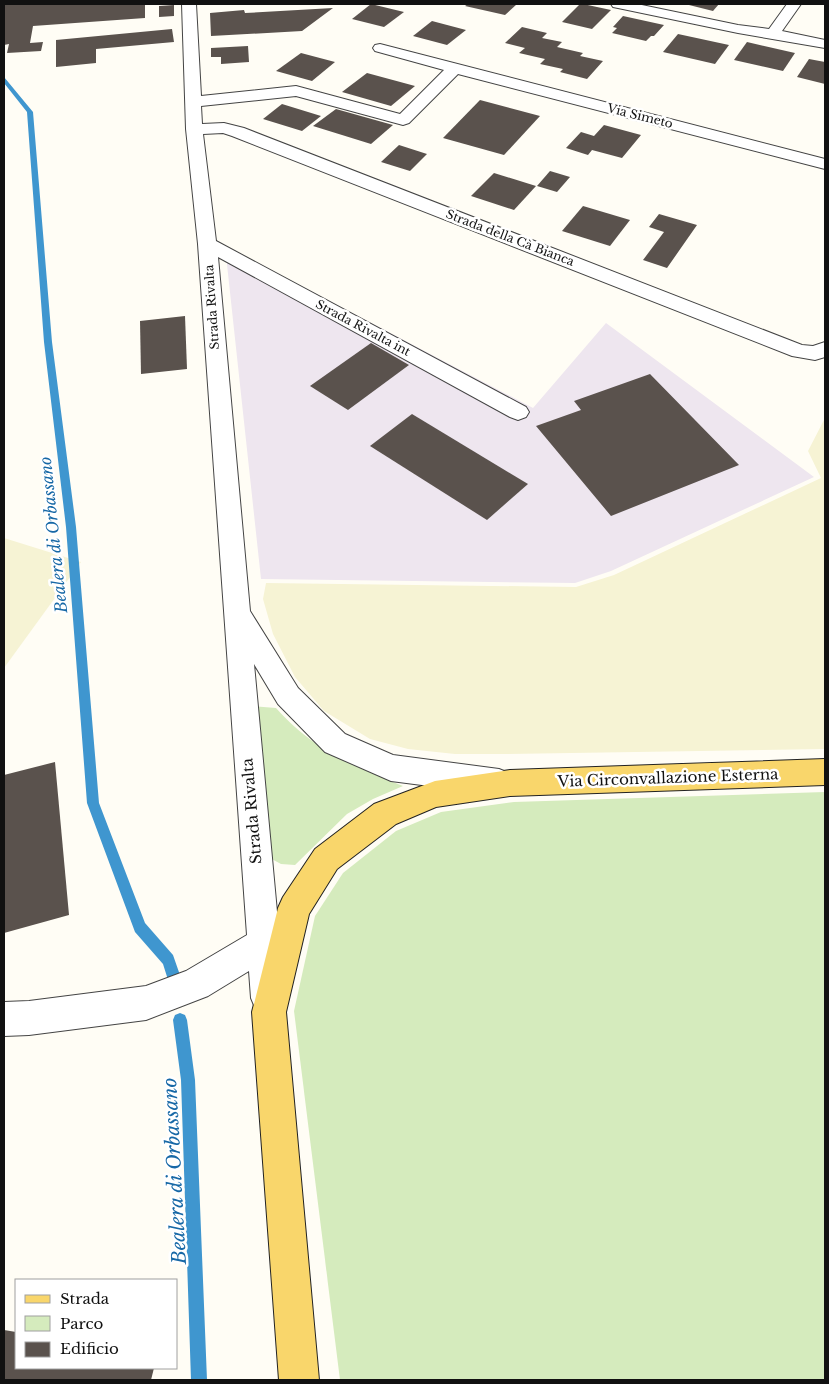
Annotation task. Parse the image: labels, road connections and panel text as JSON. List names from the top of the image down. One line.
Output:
{"streets":{"main road":["Via Circonvallazione Esterna"],"street":["Via Simeto","Strada della Cà Bianca","Strada Rivalta","Strada Rivalta int"]},"crossings":[["Strada della Cà Bianca","Strada Rivalta"],["Strada Rivalta","Strada Rivalta int"],["Strada Rivalta","Via Circonvallazione Esterna"]],"water":["Bealera di Orbassano"],"legend":["Strada","Parco","Edificio"]}
